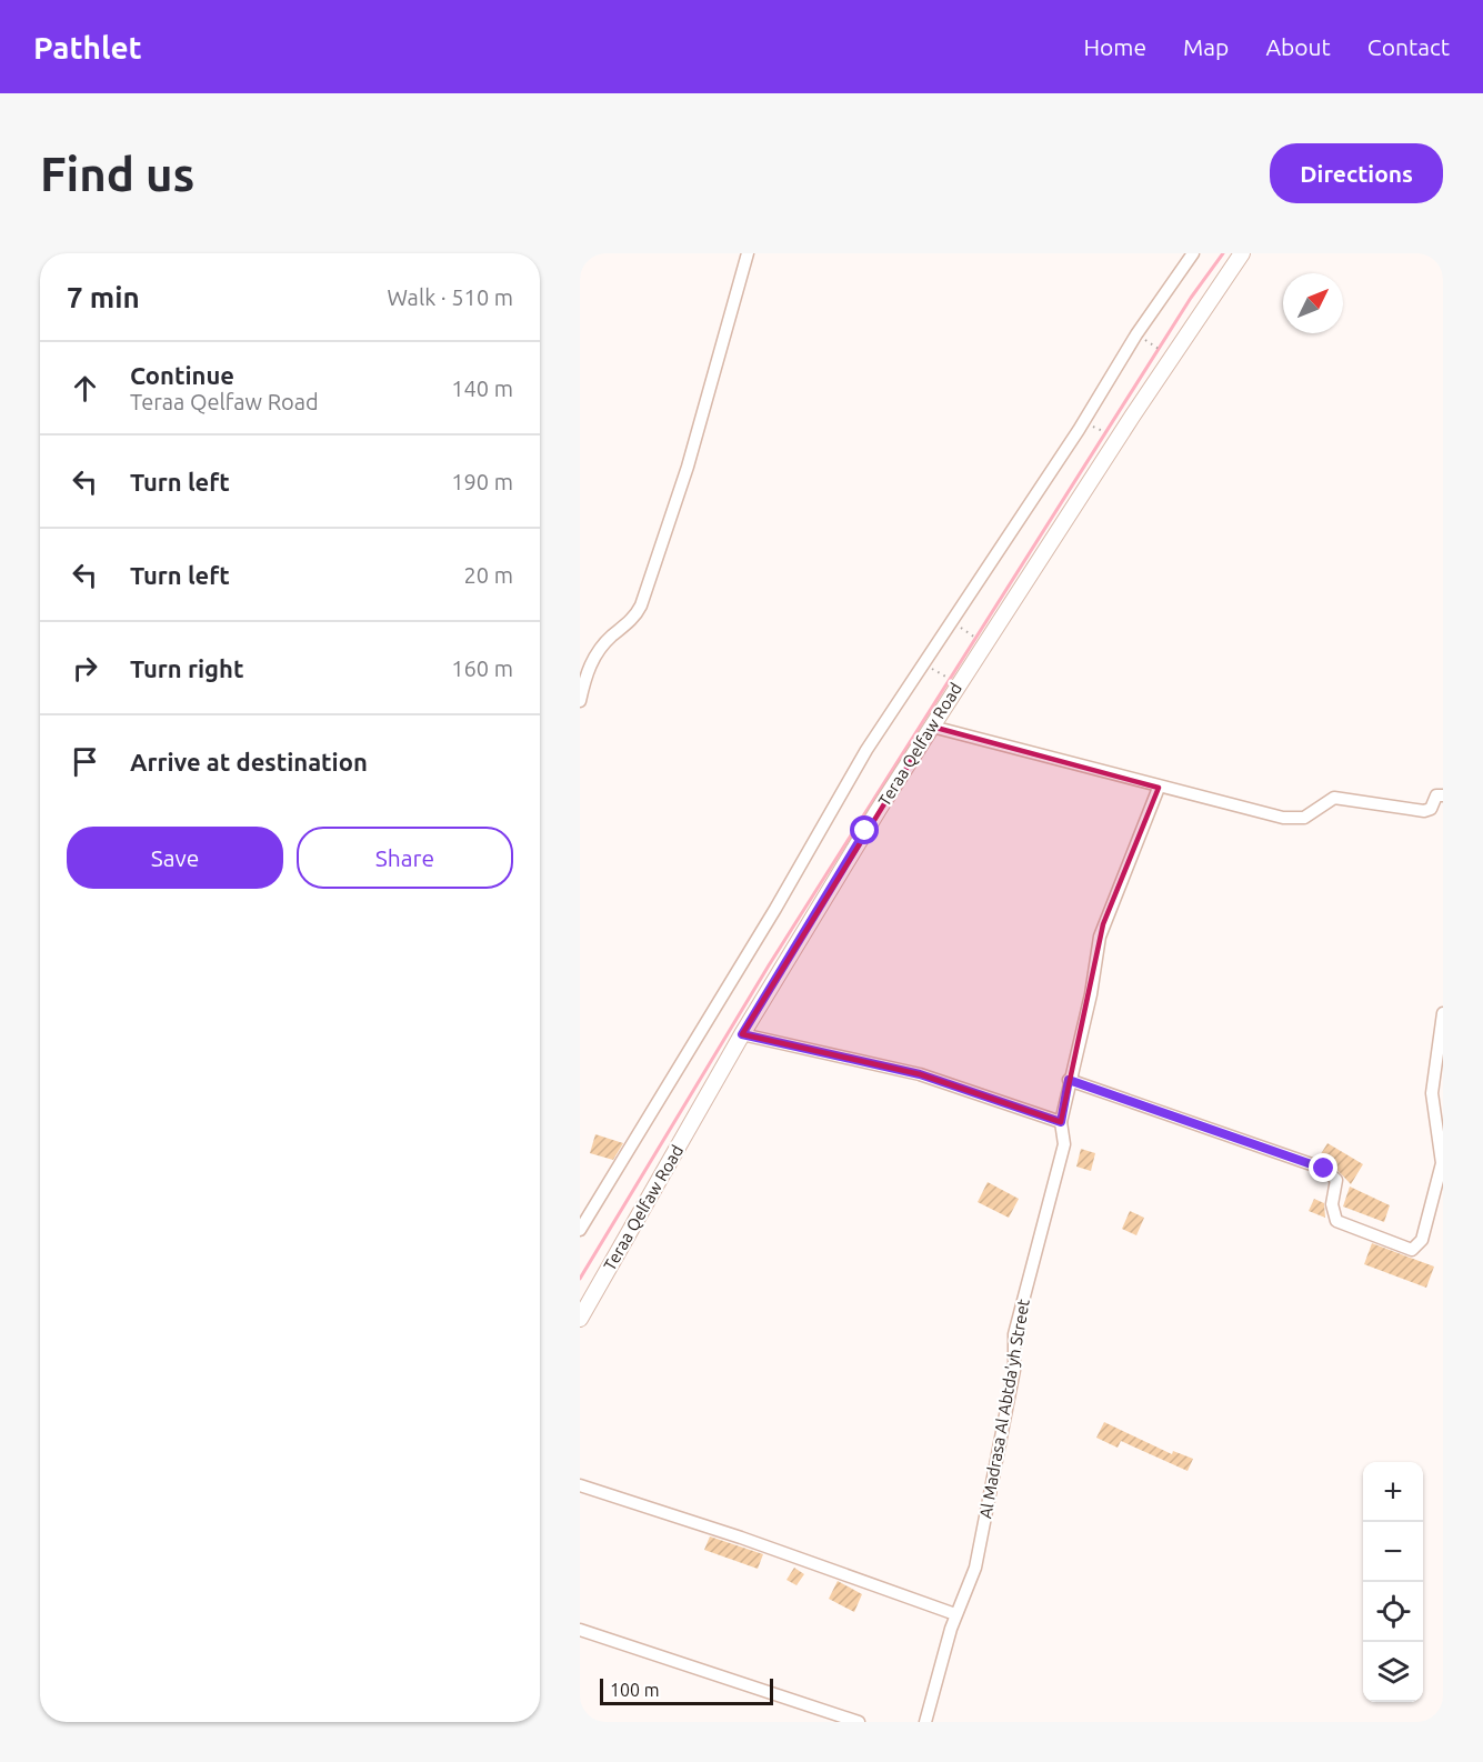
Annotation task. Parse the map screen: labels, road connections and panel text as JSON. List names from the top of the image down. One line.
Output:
{"streets":{"street":["Teraa Qelfaw Road","Al Madrasa Al Abtda'yh Street"]},"scale_bar":"100 m","north":"top right","page":{"header":"Pathlet","nav":["Home","Map","About","Contact"],"buttons":["Directions",["Save","Share"]],"title":"Find us","heading":["7 min","Walk · 510 m"],"list":[["Continue","Teraa Qelfaw Road","140 m"],["Turn left","190 m"],["Turn left","20 m"],["Turn right","160 m"],"Arrive at destination"],"map_buttons":["+","−"],"scale":"100 m"}}
